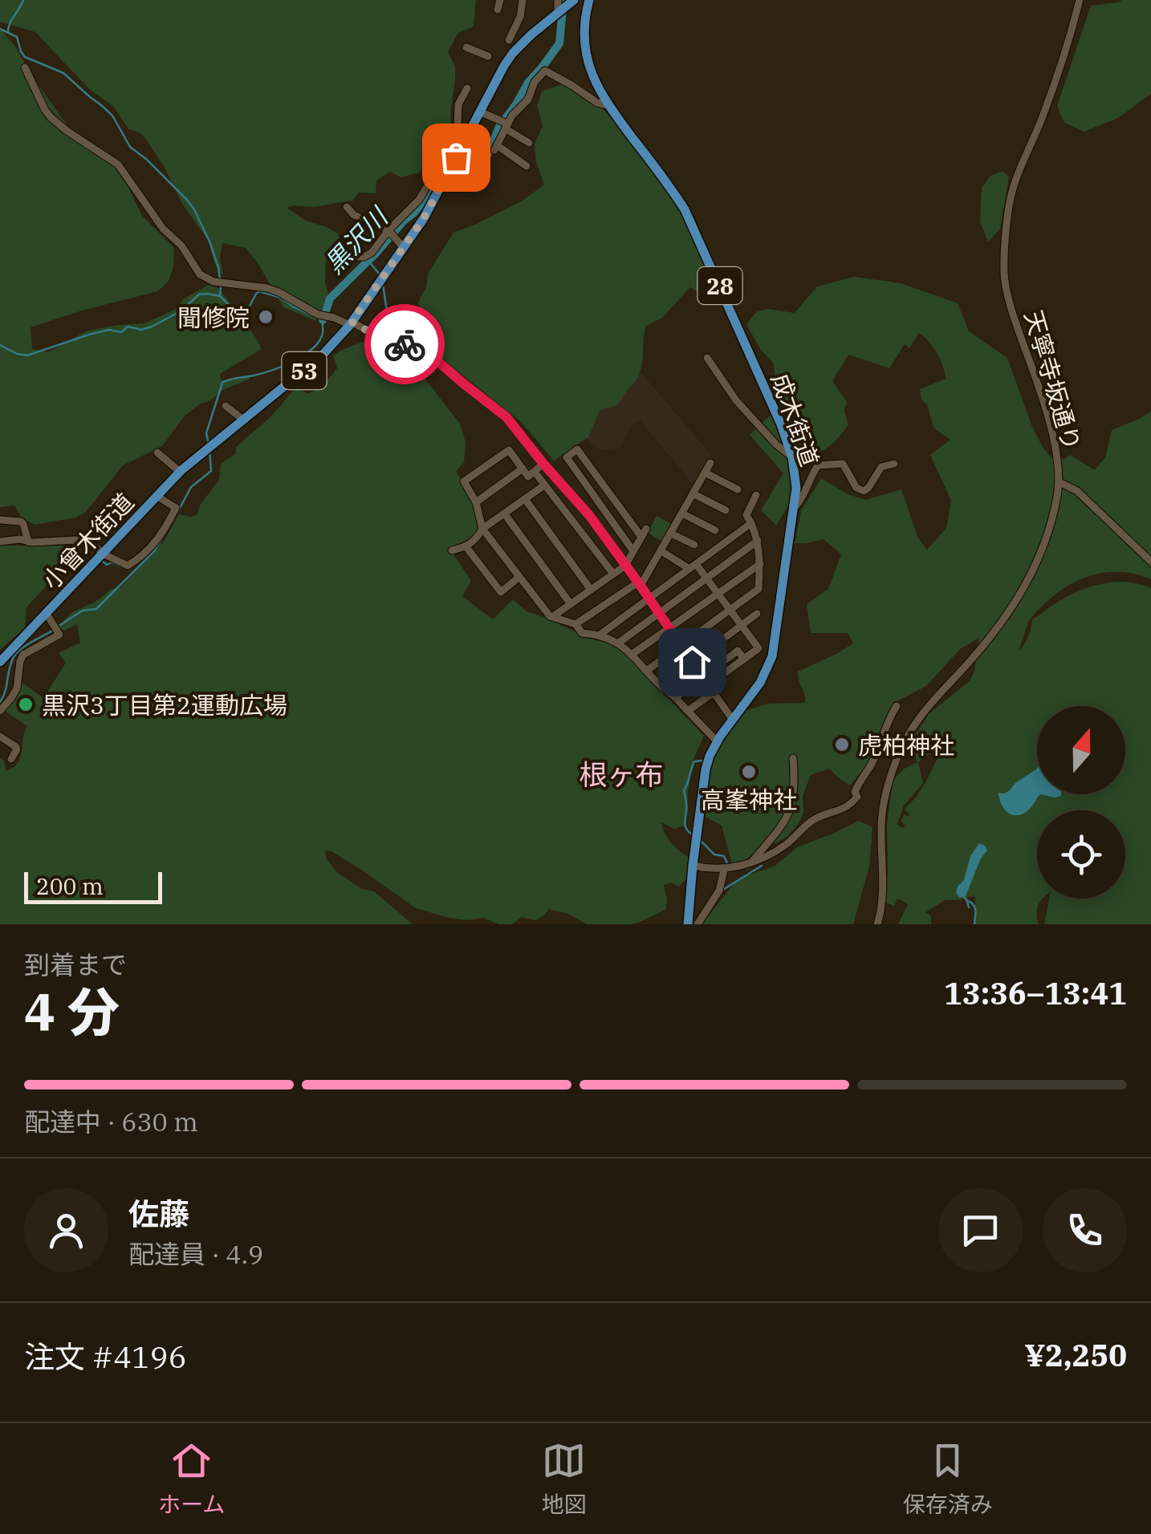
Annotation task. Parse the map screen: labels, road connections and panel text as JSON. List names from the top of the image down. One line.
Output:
{"streets":{"main road":["28","53","成木街道","小曾木街道"],"street":["天寧寺坂通り"]},"districts":["根ヶ布"],"water":["黒沢川"],"places":["聞修院","黒沢3丁目第2運動広場","虎柏神社","高峯神社"],"scale_bar":"200 m","north":"top","page":{"scale":"200 m","heading":["4 分","到着まで","13:36–13:41"],"panel":["佐藤","配達員 · 4.9","注文 #4196","¥2,250"],"bar":"配達中 · 630 m","tabs":["ホーム","地図","保存済み"]}}
